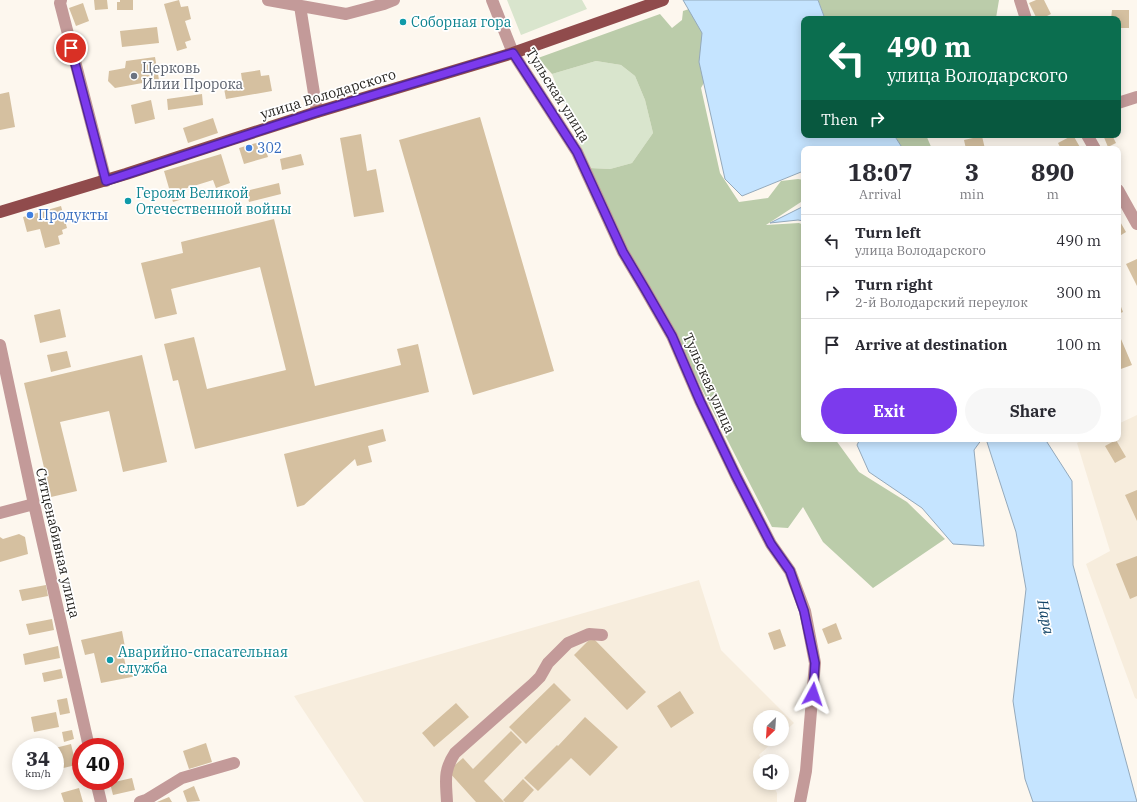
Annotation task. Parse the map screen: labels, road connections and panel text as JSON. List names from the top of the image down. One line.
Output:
{"streets":{"main road":["улица Володарского"],"street":["Тульская улица","Ситценабивная улица"]},"crossings":[["улица Володарского","Тульская улица"]],"water":["Нара"],"places":["Соборная гора","Церковь Илии Пророка","302","Героям Великой Отечественной войны","Продукты","Аварийно-спасательная служба"],"north":"bottom left","page":{"turn":["490 m","улица Володарского"],"then":"Then","eta":["18:07","Arrival","3","min","890","m"],"list":[{"name":"Turn left","note":"улица Володарского","value":"490 m"},{"name":"Turn right","note":"2-й Володарский переулок","value":"300 m"},{"name":"Arrive at destination","value":"100 m"}],"buttons":["Exit","Share"],"speed":"34 km/h","limit":"40"}}
